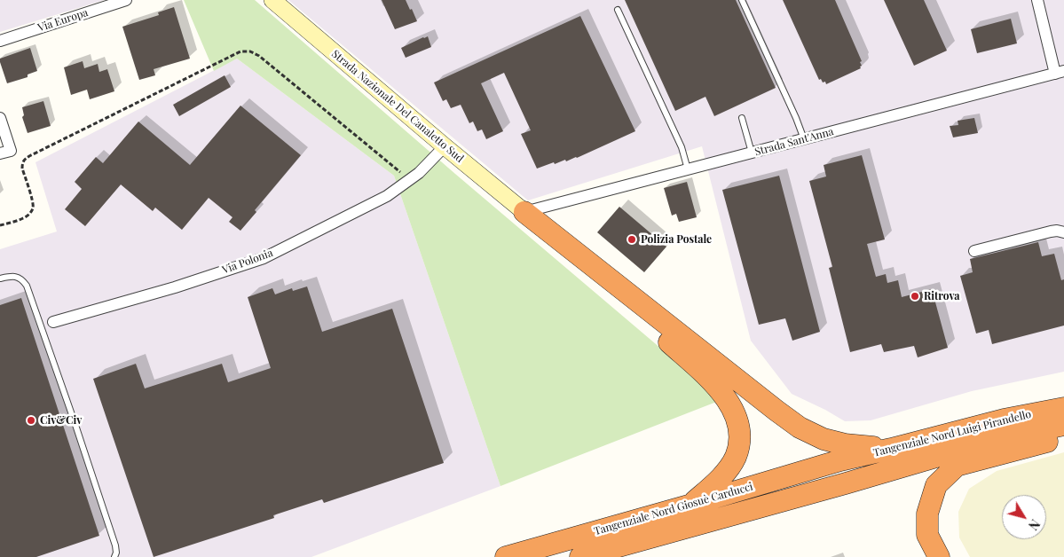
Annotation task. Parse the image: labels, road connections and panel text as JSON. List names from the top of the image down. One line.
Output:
{"streets":{"highway":["Tangenziale Nord Luigi Pirandello","Tangenziale Nord Giosuè Carducci"],"main road":["Strada Nazionale Del Canaletto Sud"],"street":["Via Europa","Strada Sant'Anna","Via Polonia"]},"crossings":[["Strada Nazionale Del Canaletto Sud","Strada Sant'Anna"],["Strada Nazionale Del Canaletto Sud","Via Polonia"],["Tangenziale Nord Luigi Pirandello","Tangenziale Nord Giosuè Carducci"]],"places":["Polizia Postale","Ritrova","Civ&Civ"],"north":"bottom right"}
